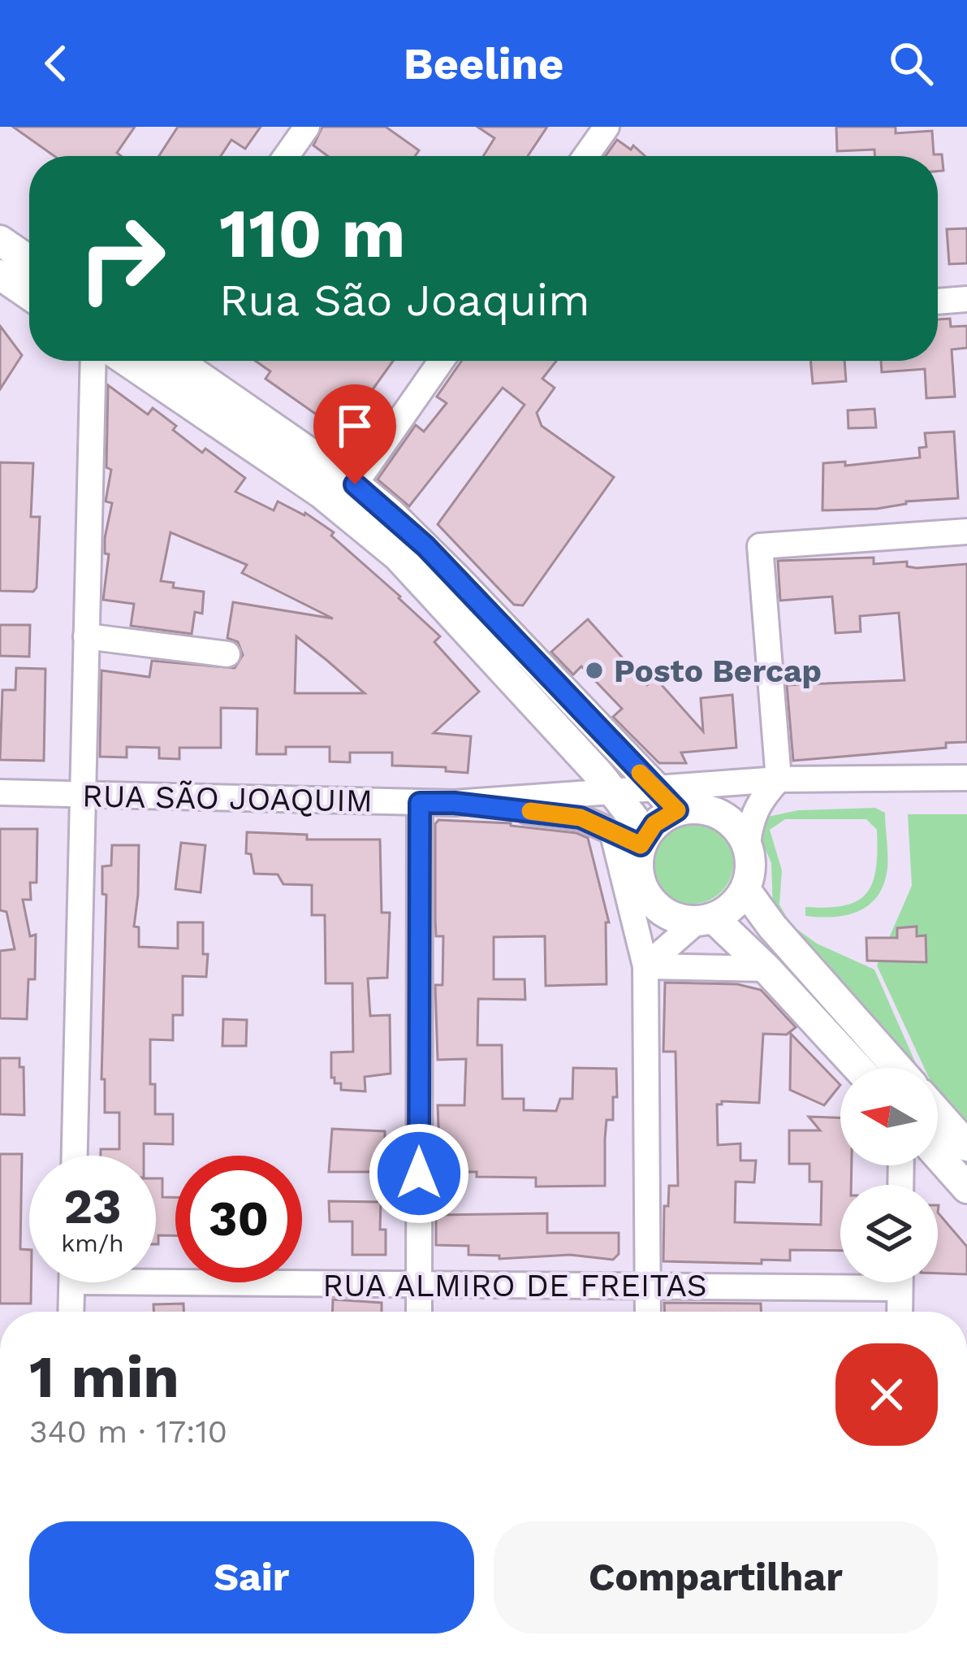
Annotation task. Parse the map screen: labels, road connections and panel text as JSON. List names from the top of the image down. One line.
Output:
{"streets":{"street":["RUA SÃO JOAQUIM","RUA ALMIRO DE FREITAS"]},"places":["Posto Bercap"],"north":"left","page":{"header":"Beeline","turn":["110 m","Rua São Joaquim"],"speed":"23 km/h","limit":"30","heading":["1 min","340 m · 17:10"],"buttons":["Sair","Compartilhar"]}}
